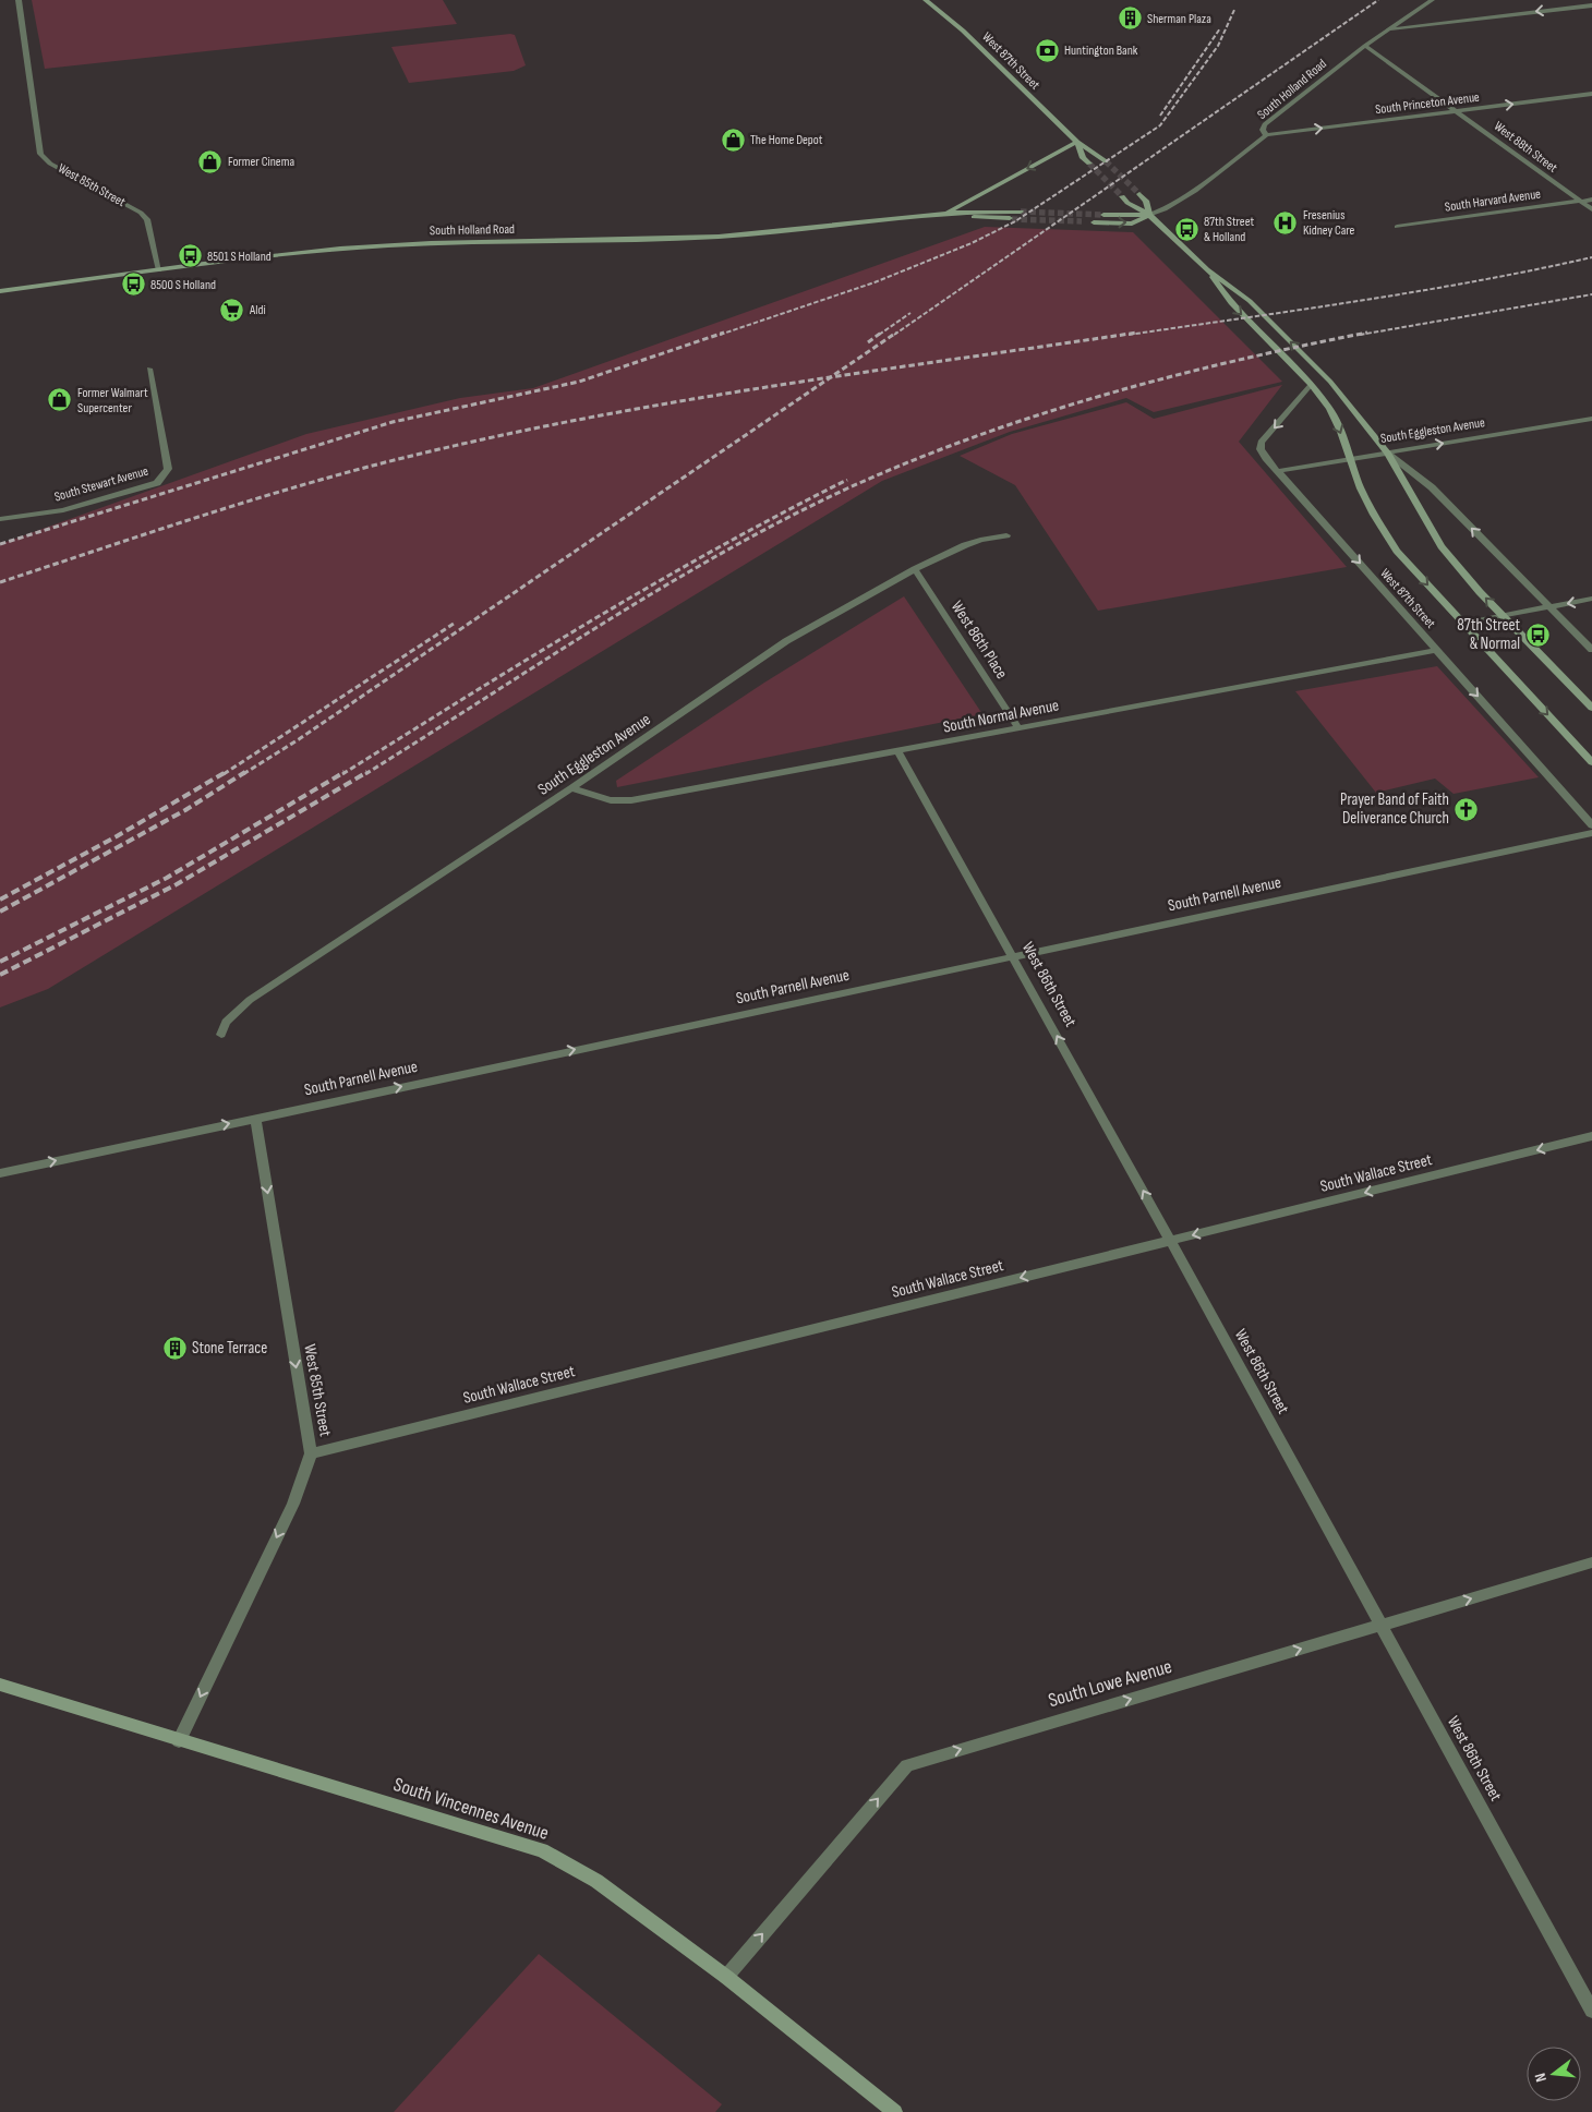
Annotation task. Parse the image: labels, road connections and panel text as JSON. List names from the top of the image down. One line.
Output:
{"streets":{"main road":["West 87th Street","South Holland Road","South Vincennes Avenue"],"street":["South Princeton Avenue","West 88th Street","West 85th Street","South Harvard Avenue","South Eggleston Avenue","South Stewart Avenue","West 86th Place","South Normal Avenue","South Parnell Avenue","West 86th Street","South Wallace Street","South Lowe Avenue"]},"crossings":[["West 87th Street","South Holland Road"],["West 87th Street","South Eggleston Avenue"],["West 87th Street","South Normal Avenue"],["South Holland Road","South Princeton Avenue"],["South Holland Road","West 88th Street"],["South Holland Road","West 85th Street"],["South Princeton Avenue","West 88th Street"],["West 88th Street","South Harvard Avenue"],["West 85th Street","South Parnell Avenue"],["West 85th Street","South Wallace Street"],["West 85th Street","South Vincennes Avenue"],["South Eggleston Avenue","West 86th Place"],["South Eggleston Avenue","South Normal Avenue"],["West 86th Place","South Normal Avenue"],["South Normal Avenue","West 86th Street"],["South Parnell Avenue","West 86th Street"],["West 86th Street","South Wallace Street"],["West 86th Street","South Lowe Avenue"],["South Lowe Avenue","South Vincennes Avenue"]],"one_way":["West 85th Street","South Parnell Avenue","South Wallace Street","South Lowe Avenue"],"places":{"building":["Sherman Plaza","Stone Terrace"],"bank":["Huntington Bank"],"shop":["The Home Depot","Former Cinema","Former Walmart Supercenter"],"hospital":["Fresenius Kidney Care"],"bus stop":["87th Street & Holland","8501 S Holland","8500 S Holland","87th Street & Normal"],"supermarket":["Aldi"],"church":["Prayer Band of Faith Deliverance Church"]},"north":"left"}
